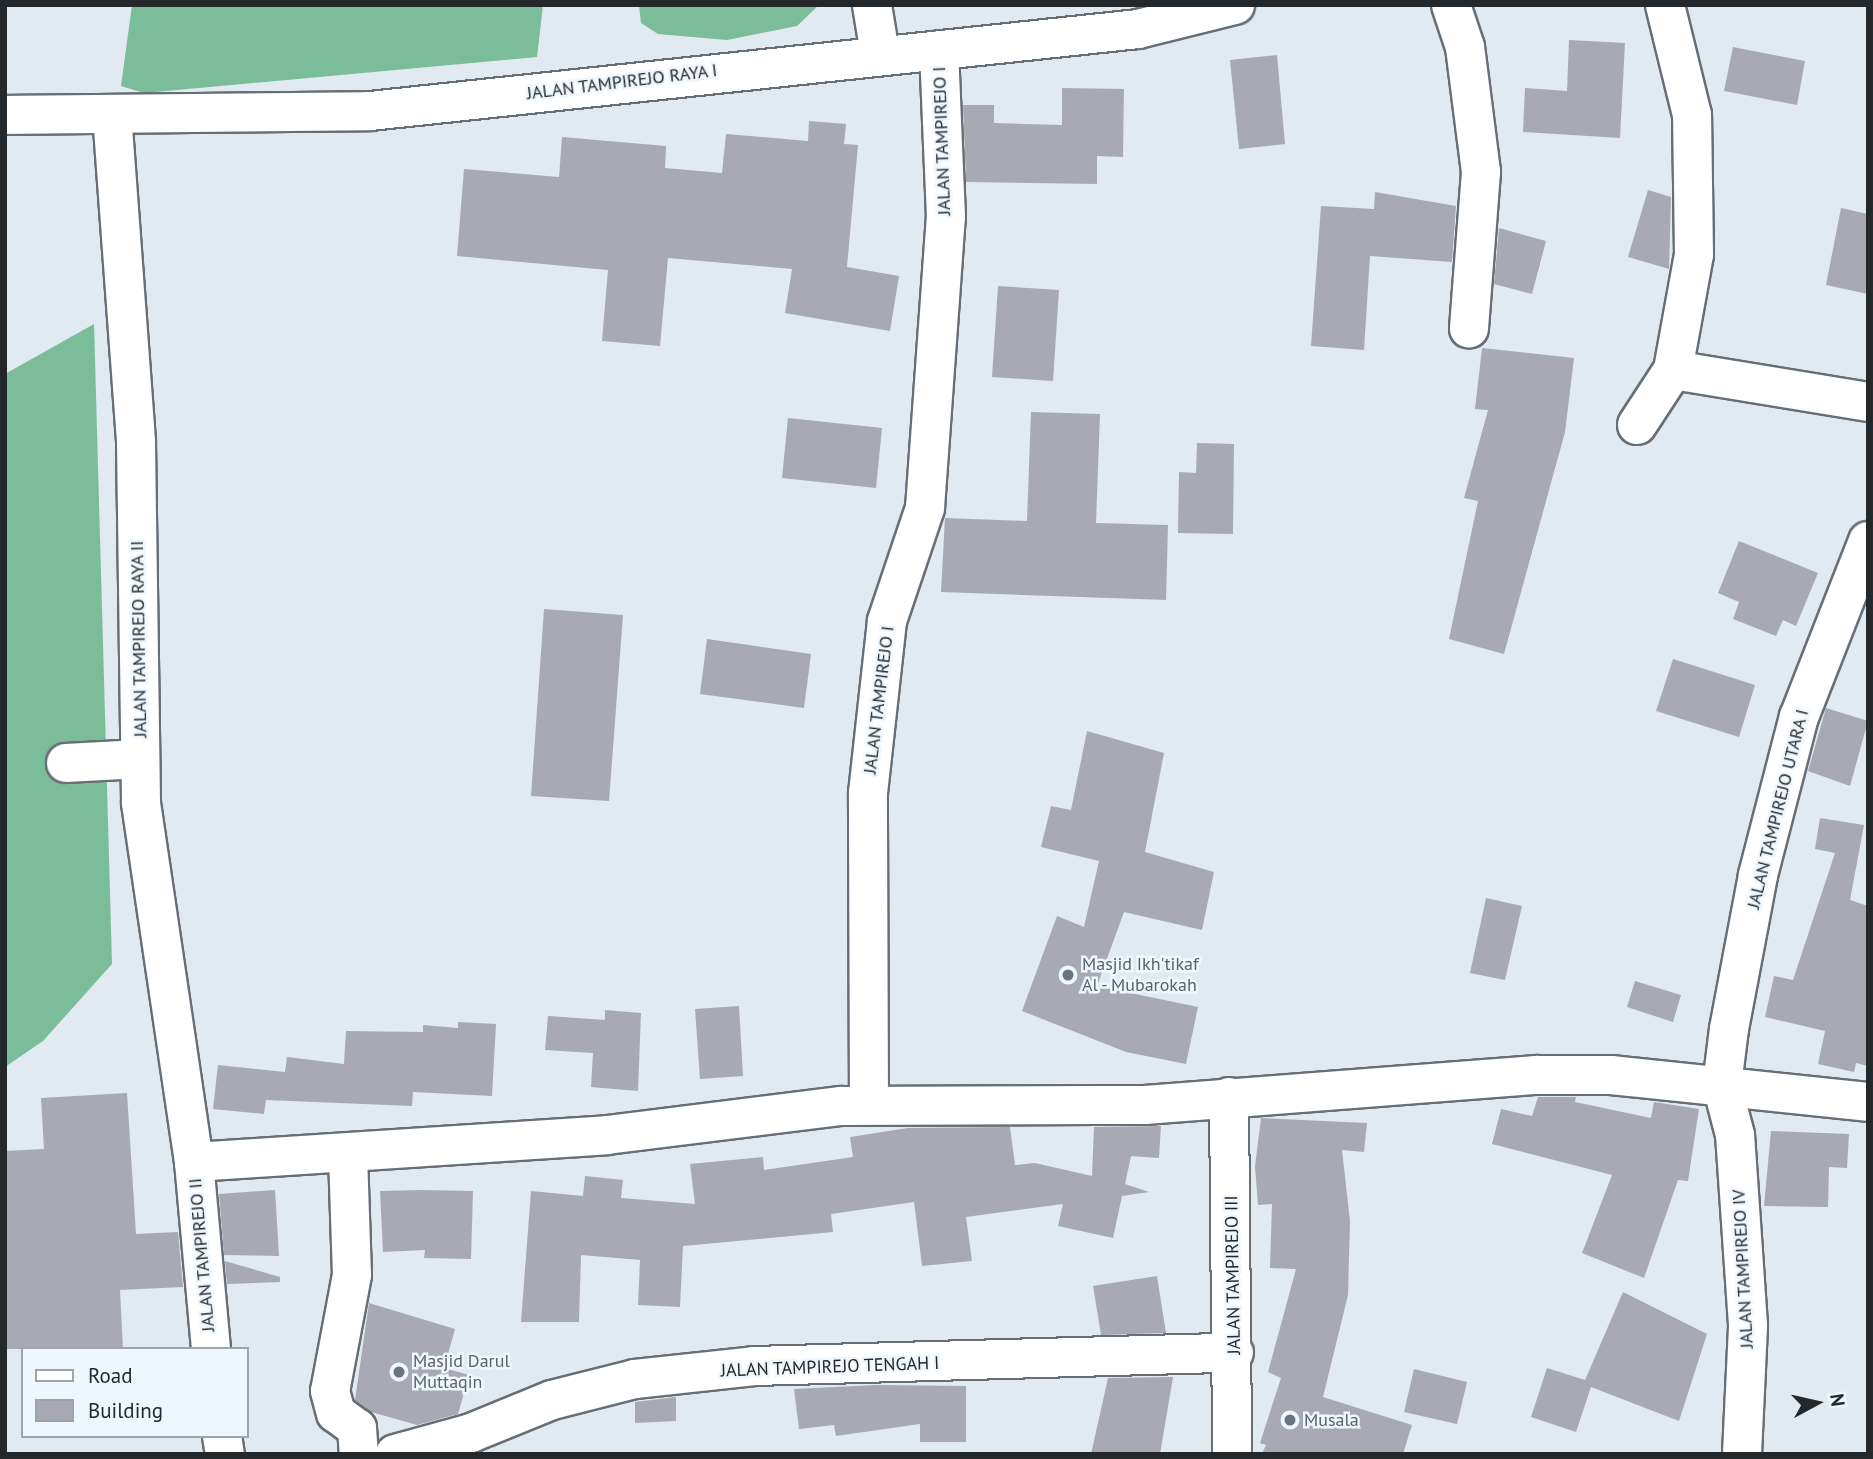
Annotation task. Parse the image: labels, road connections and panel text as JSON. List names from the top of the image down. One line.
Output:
{"streets":{"street":["JALAN TAMPIREJO RAYA I","JALAN TAMPIREJO I","JALAN TAMPIREJO RAYA II","JALAN TAMPIREJO UTARA I","JALAN TAMPIREJO II","JALAN TAMPIREJO IV","JALAN TAMPIREJO III","JALAN TAMPIREJO TENGAH I"]},"crossings":[["JALAN TAMPIREJO RAYA I","JALAN TAMPIREJO I"],["JALAN TAMPIREJO RAYA I","JALAN TAMPIREJO RAYA II"],["JALAN TAMPIREJO RAYA II","JALAN TAMPIREJO II"],["JALAN TAMPIREJO UTARA I","JALAN TAMPIREJO IV"],["JALAN TAMPIREJO III","JALAN TAMPIREJO TENGAH I"]],"places":["Masjid Ikh'tikaf Al - Mubarokah","Masjid Darul Muttaqin","Musala"],"legend":["Road","Building"],"north":"right"}
